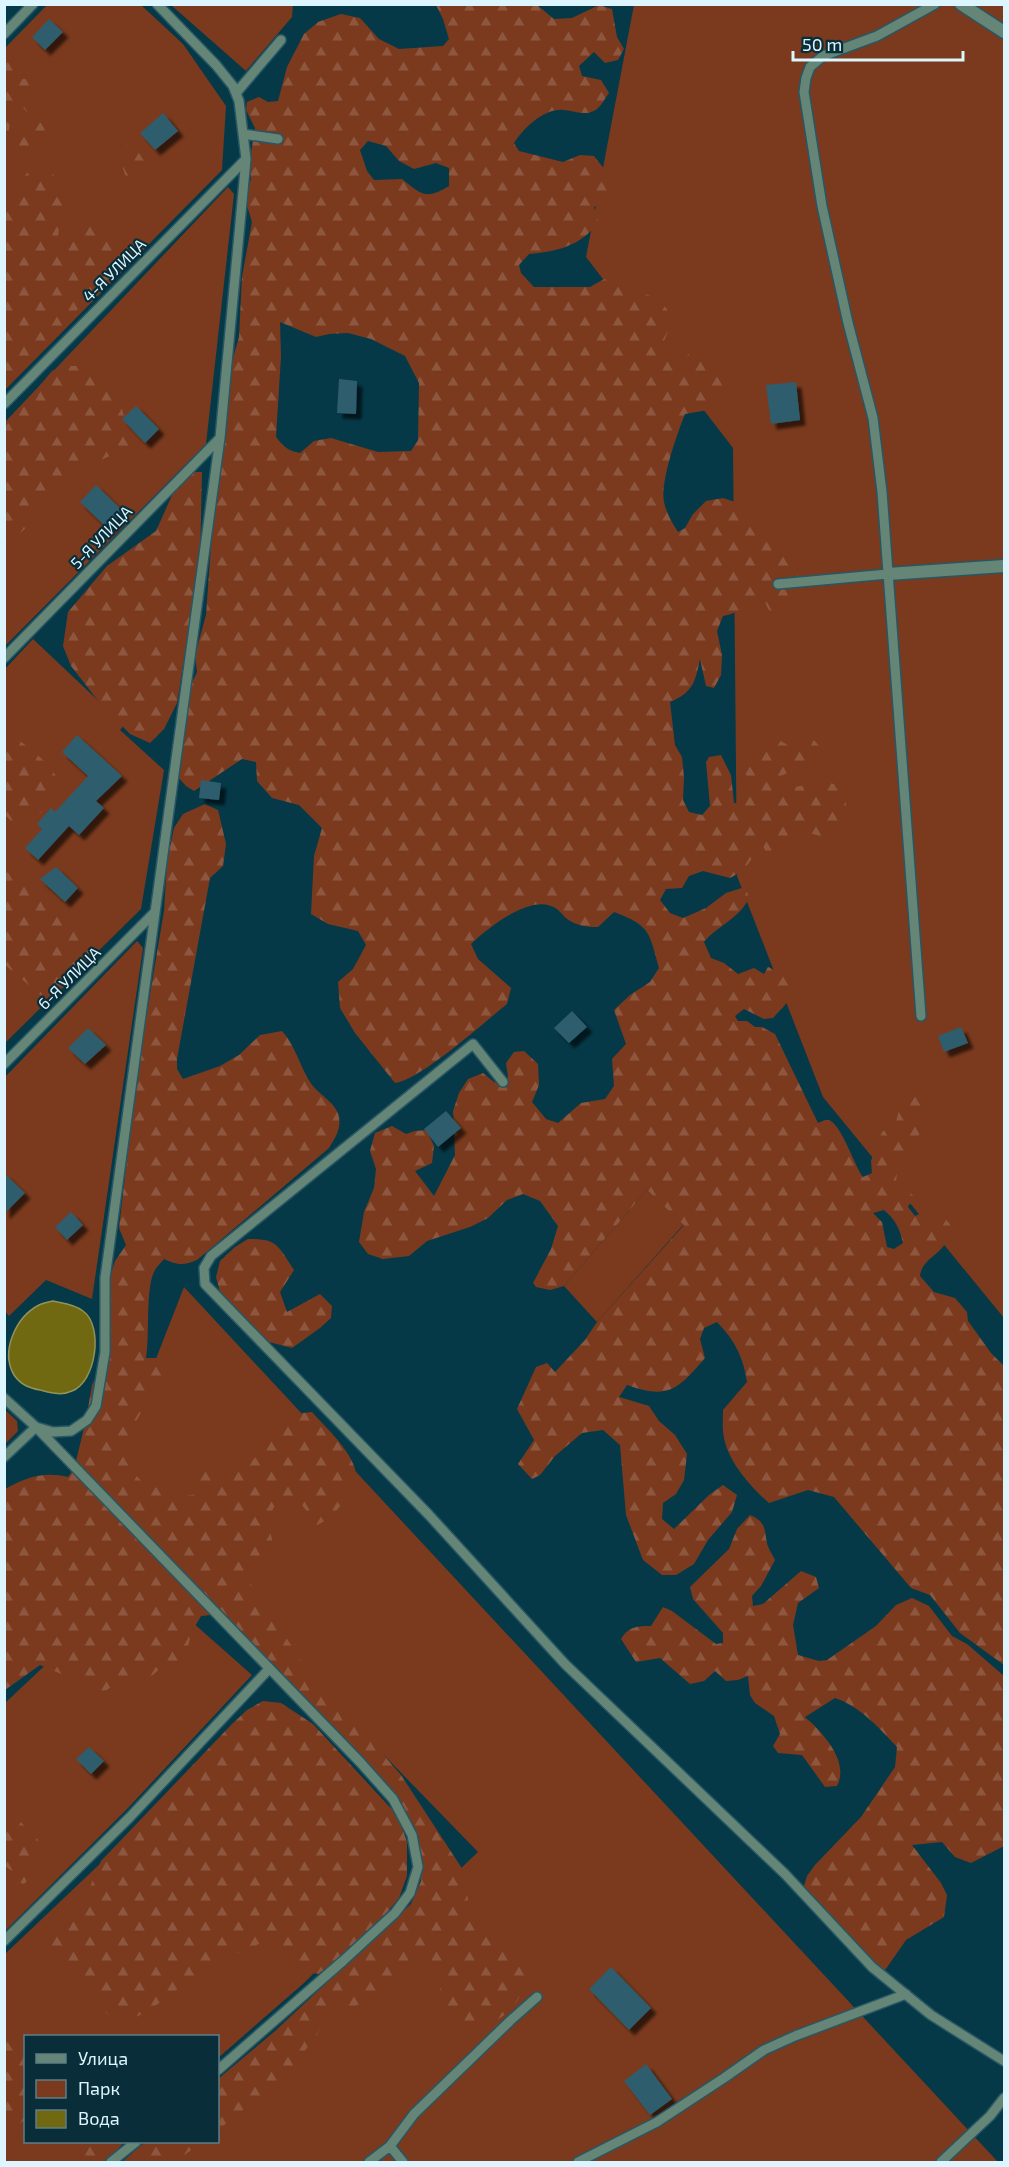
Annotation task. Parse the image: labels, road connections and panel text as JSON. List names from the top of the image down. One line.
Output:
{"streets":{"lane":["4-Я УЛИЦА","5-Я УЛИЦА","6-Я УЛИЦА"]},"legend":["Улица","Парк","Вода"],"scale_bar":"50 m"}
